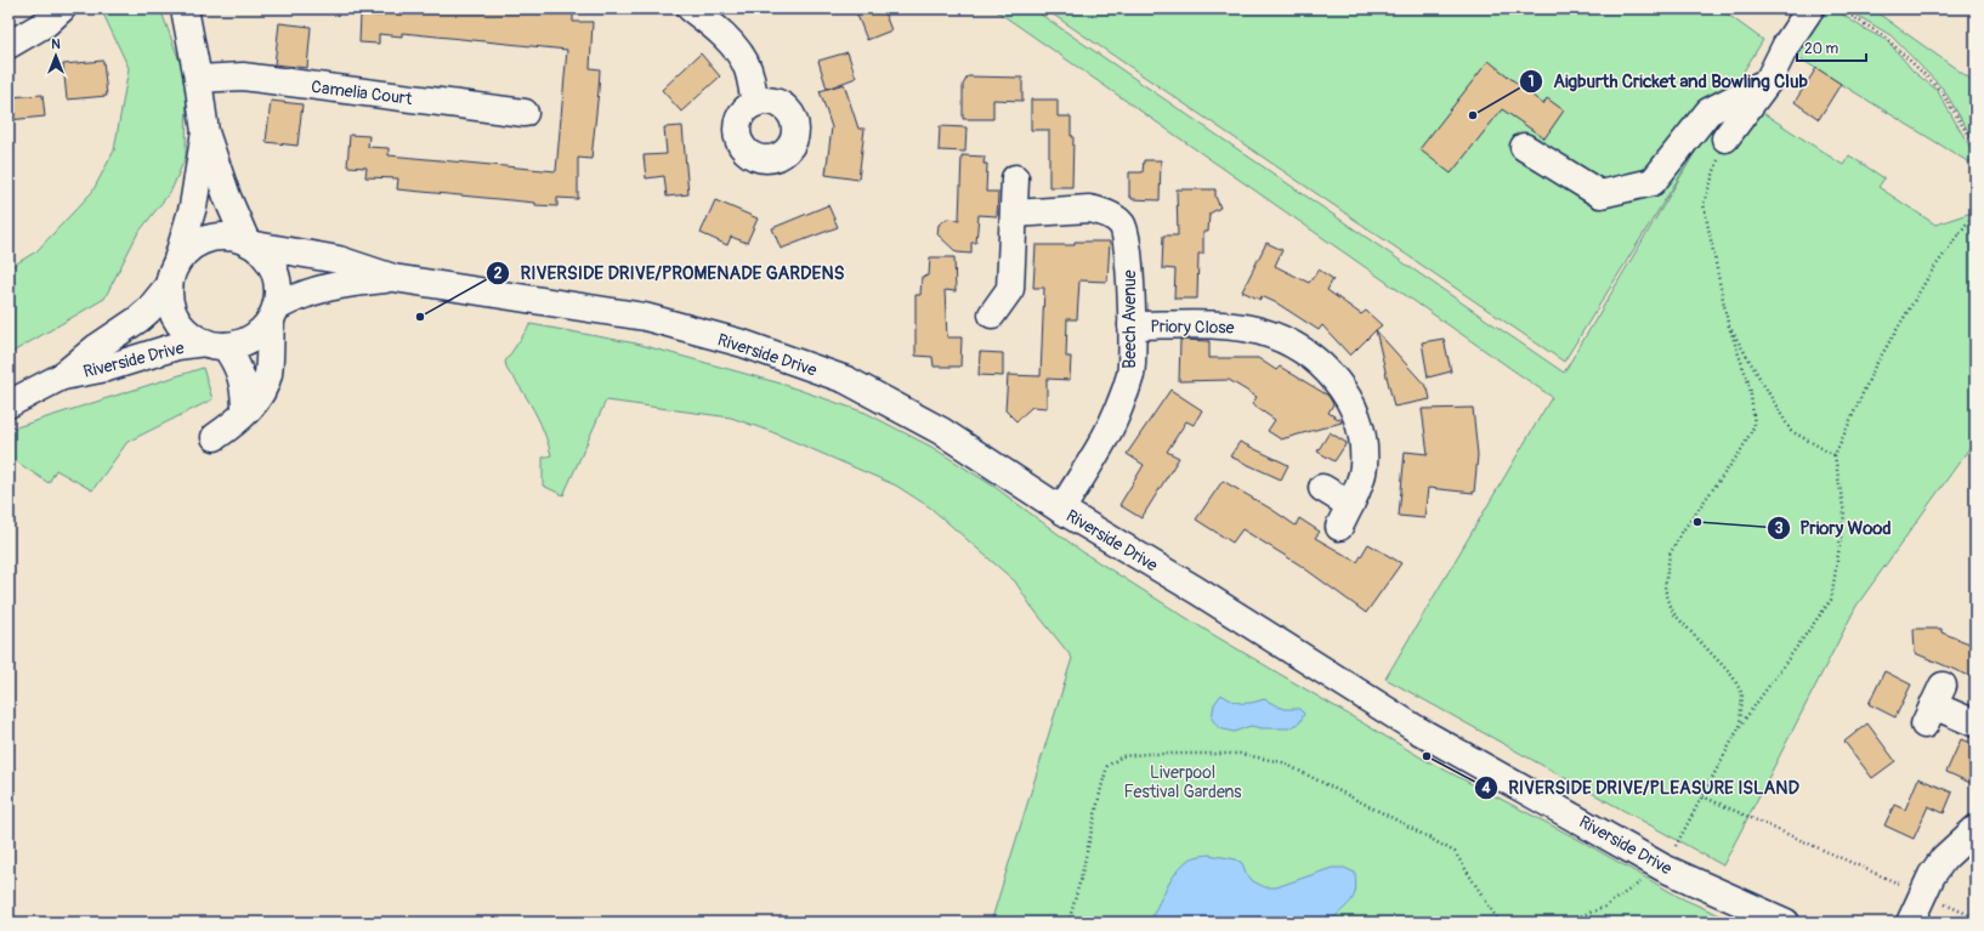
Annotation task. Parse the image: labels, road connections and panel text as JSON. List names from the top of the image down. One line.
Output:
{"streets":{"street":["Camelia Court","Beech Avenue","Priory Close","Riverside Drive"]},"crossings":[["Beech Avenue","Priory Close"],["Beech Avenue","Riverside Drive"]],"parks":["Liverpool Festival Gardens"],"places":["Aigburth Cricket and Bowling Club","RIVERSIDE DRIVE/PROMENADE GARDENS","Priory Wood","RIVERSIDE DRIVE/PLEASURE ISLAND"],"scale_bar":"20 m","north":"top"}
